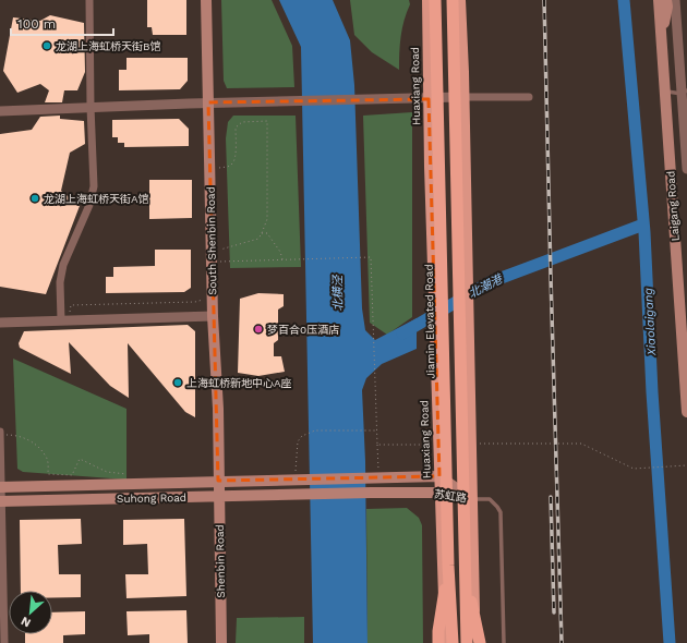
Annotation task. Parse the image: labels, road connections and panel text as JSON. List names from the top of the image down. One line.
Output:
{"streets":{"highway":["Jiamin Elevated Road"],"main road":["Huaxiang Road","Laigang Road","South Shenbin Road","苏虹路","Suhong Road","Shenbin Road"]},"crossings":[["Huaxiang Road","苏虹路"],["South Shenbin Road","Suhong Road"],["South Shenbin Road","Shenbin Road"],["苏虹路","Suhong Road"],["Suhong Road","Shenbin Road"]],"water":["北潮港","北横泾","Xiaolaigang"],"places":["龙湖上海虹桥天街B馆","龙湖上海虹桥天街A馆","梦百合0压酒店","上海虹桥新地中心A座"],"scale_bar":"100 m","north":"bottom left"}
